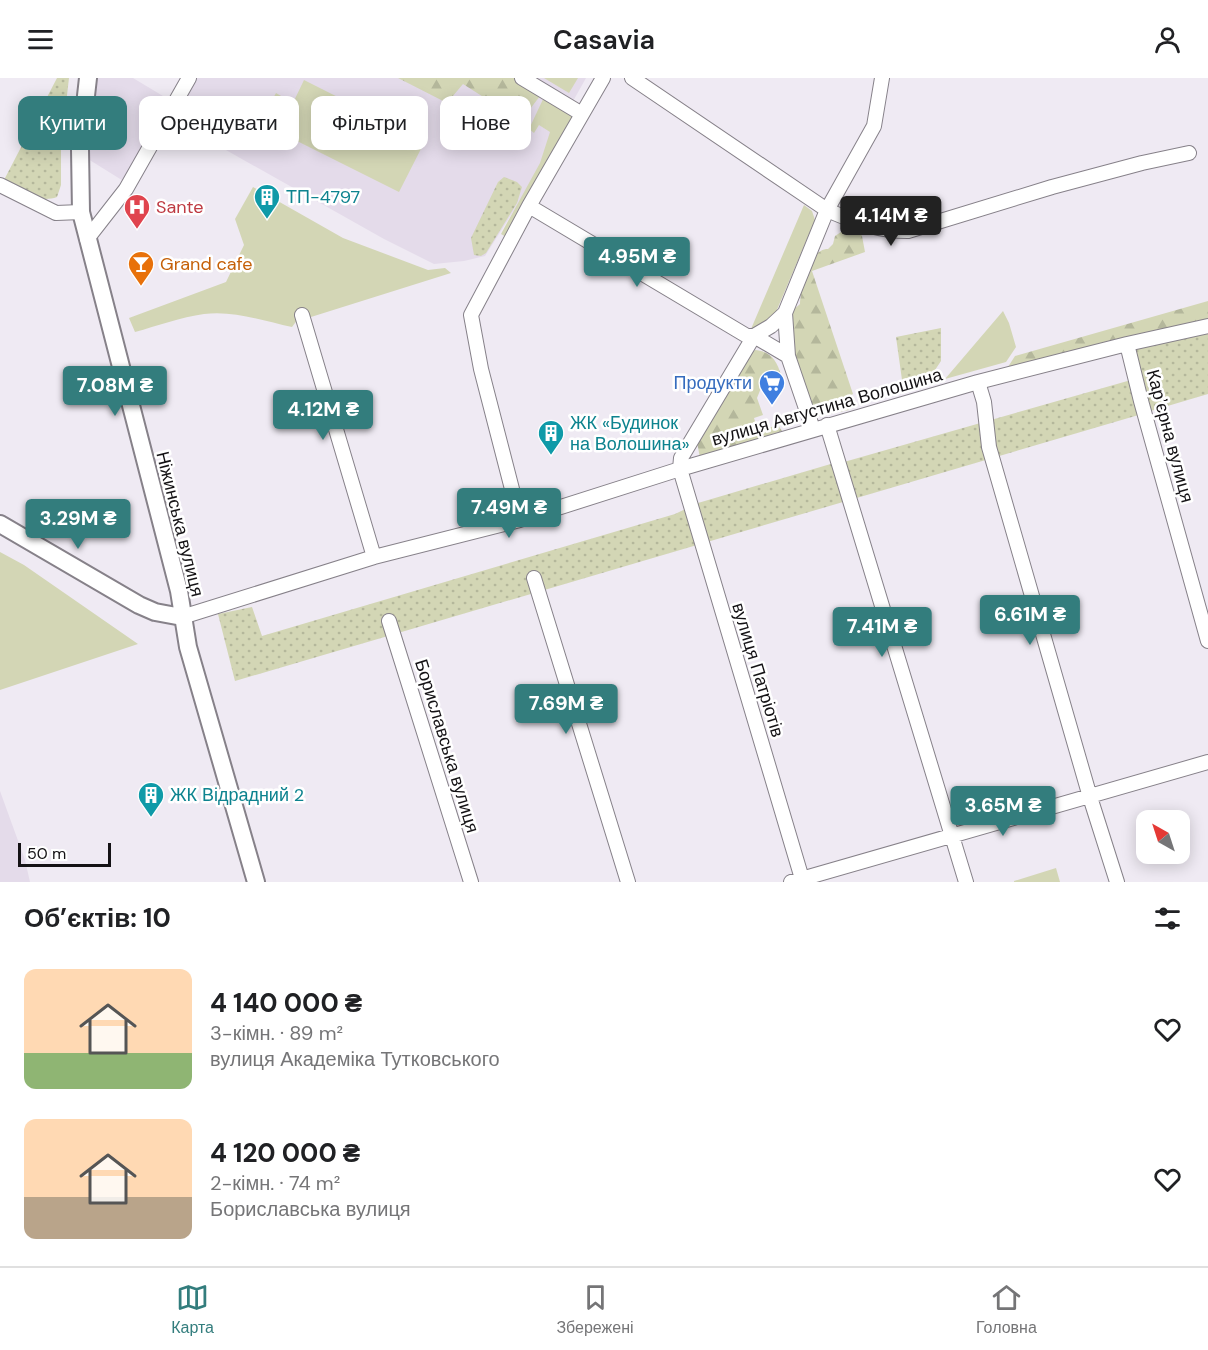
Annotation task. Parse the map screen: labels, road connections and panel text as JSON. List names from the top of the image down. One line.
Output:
{"streets":{"main road":["Ніжинська вулиця"],"street":["вулиця Августина Волошина","Карʼєрна вулиця","вулиця Патріотів","Бориславська вулиця"]},"crossings":[["вулиця Августина Волошина","Карʼєрна вулиця"],["вулиця Августина Волошина","Ніжинська вулиця"],["вулиця Августина Волошина","вулиця Патріотів"]],"places":{"building":["ТП-4797","ЖК «Будинок на Волошина»","ЖК Відрадний 2"],"hospital":["Sante"],"bar":["Grand cafe"],"supermarket":["Продукти"]},"scale_bar":"50 m","north":"top left","page":{"header":"Casavia","chip":["Купити","Орендувати","Фільтри","Нове"],"price":["4.14M ₴","4.95M ₴","7.08M ₴","4.12M ₴","7.49M ₴","3.29M ₴","6.61M ₴","7.41M ₴","7.69M ₴","3.65M ₴"],"scale":"50 m","heading":"Об’єктів: 10","list":[{"name":"4 140 000 ₴","note":"3-кімн. · 89 m² · вулиця Академіка Тутковського"},{"name":"4 120 000 ₴","note":"2-кімн. · 74 m² · Бориславська вулиця"}],"tabs":["Карта","Збережені","Головна"]}}
